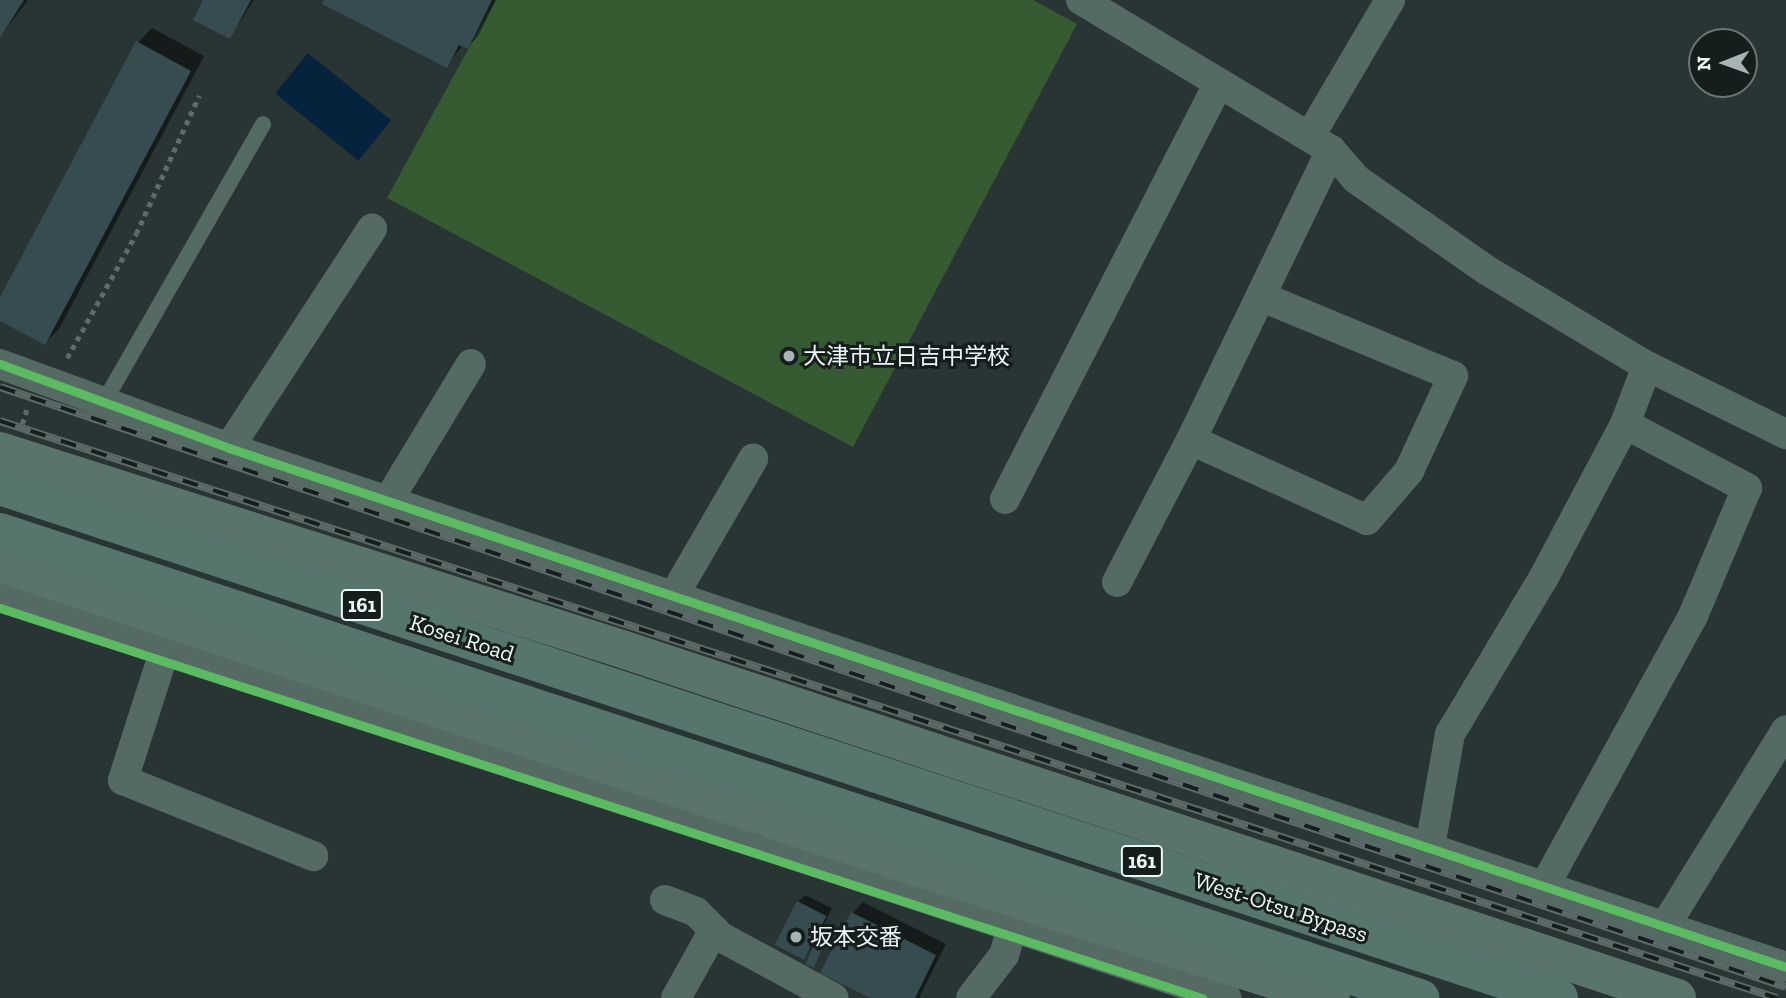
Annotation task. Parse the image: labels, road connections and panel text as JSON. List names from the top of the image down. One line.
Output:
{"streets":{"highway":["161","Kosei Road","West-Otsu Bypass"]},"crossings":[["Kosei Road","West-Otsu Bypass"]],"places":["大津市立日吉中学校","坂本交番"],"north":"left"}
